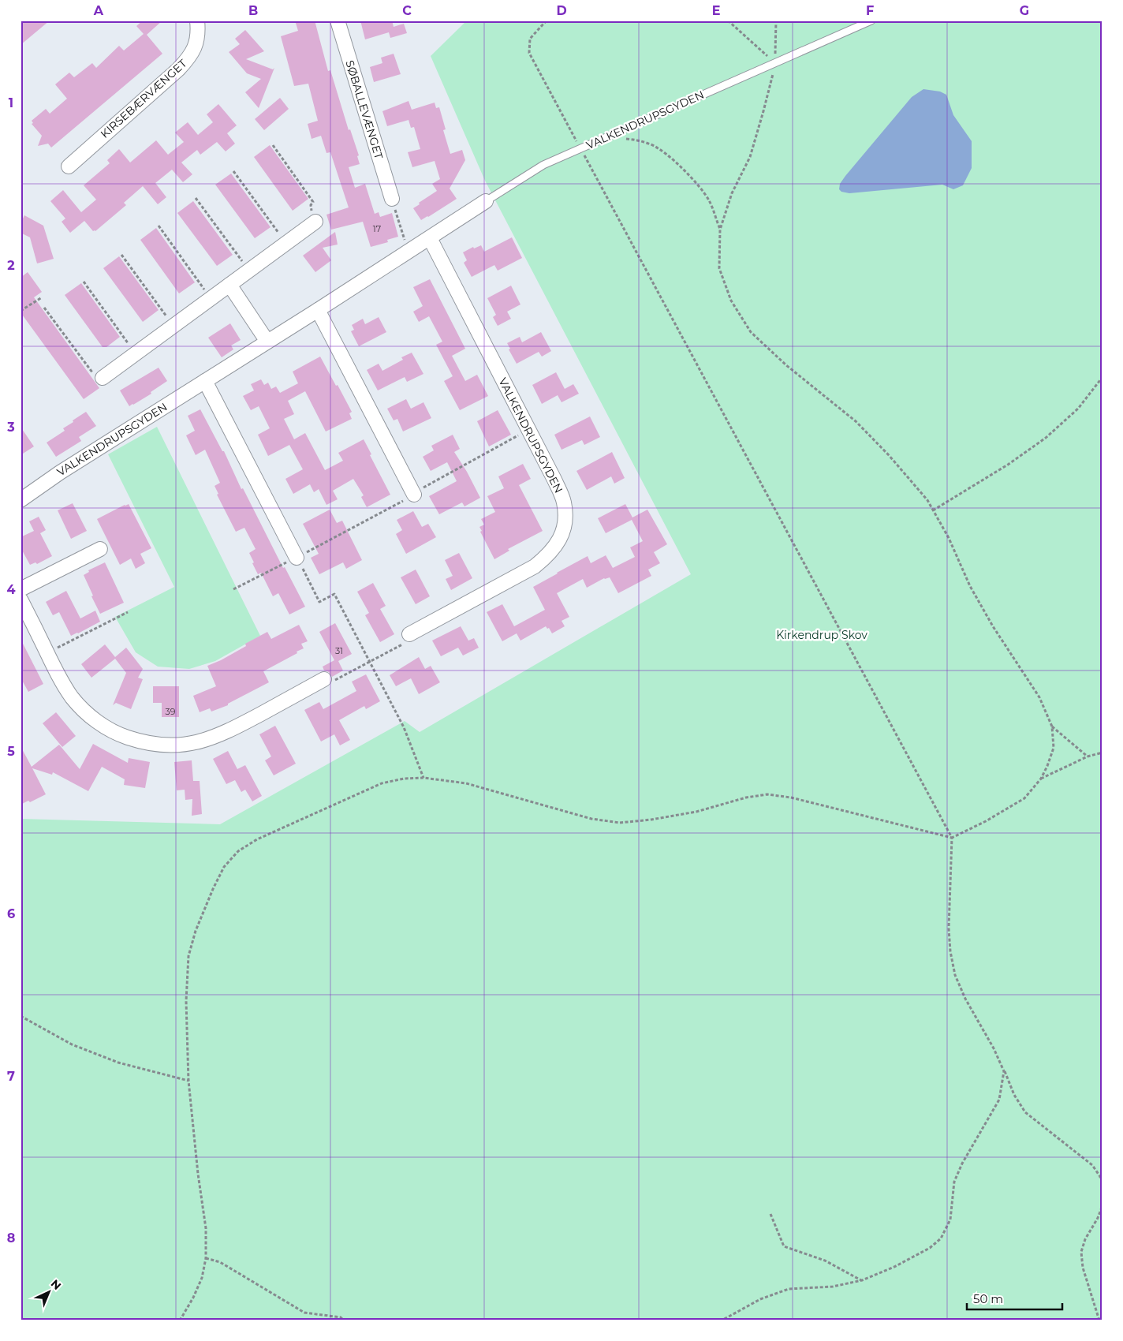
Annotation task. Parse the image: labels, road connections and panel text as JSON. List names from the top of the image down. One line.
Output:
{"streets":{"street":["KIRSEBÆRVÆNGET","SØBALLEVÆNGET","VALKENDRUPSGYDEN"]},"parks":["Kirkendrup Skov"],"house_numbers":["17","31","39"],"scale_bar":"50 m","north":"top right","grid":{"columns":["A","B","C","D","E","F","G"],"rows":["1","2","3","4","5","6","7","8"]}}
